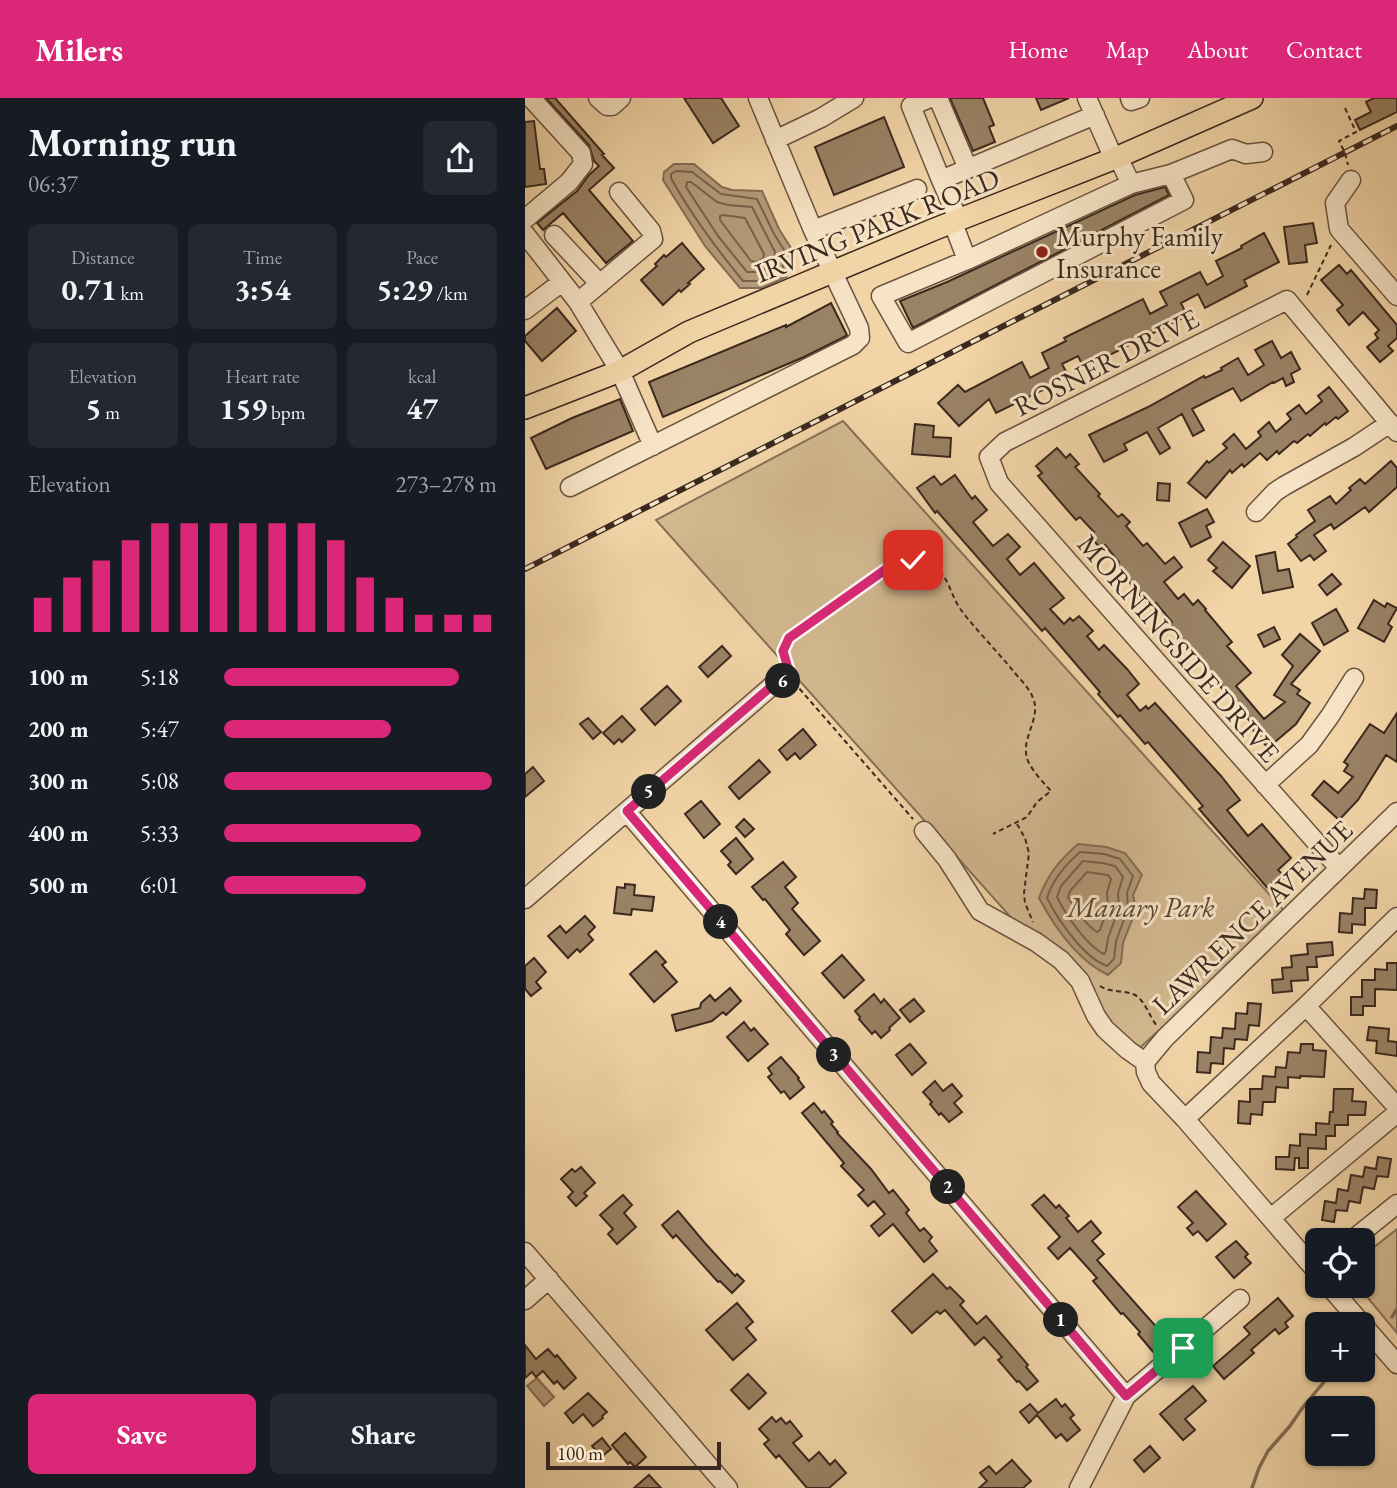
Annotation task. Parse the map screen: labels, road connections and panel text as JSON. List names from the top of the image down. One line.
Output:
{"streets":{"main road":["IRVING PARK ROAD"],"street":["ROSNER DRIVE","MORNINGSIDE DRIVE","LAWRENCE AVENUE"]},"crossings":[["ROSNER DRIVE","MORNINGSIDE DRIVE"],["MORNINGSIDE DRIVE","LAWRENCE AVENUE"]],"parks":["Manary Park"],"places":["Murphy Family Insurance"],"scale_bar":"100 m","page":{"header":"Milers","nav":["Home","Map","About","Contact"],"heading":["Morning run","06:37"],"stats":[["Distance","0.71 km"],["Time","3:54"],["Pace","5:29 /km"],["Elevation","5 m"],["Heart rate","159 bpm"],["kcal","47"]],"chart":["Elevation","273–278 m"],"list":[{"name":"100 m","note":"5:18"},{"name":"200 m","note":"5:47"},{"name":"300 m","note":"5:08"},{"name":"400 m","note":"5:33"},{"name":"500 m","note":"6:01"}],"pins":["6","5","4","3","2","1"],"map_buttons":["+","−"],"buttons":["Save","Share"],"scale":"100 m"}}
